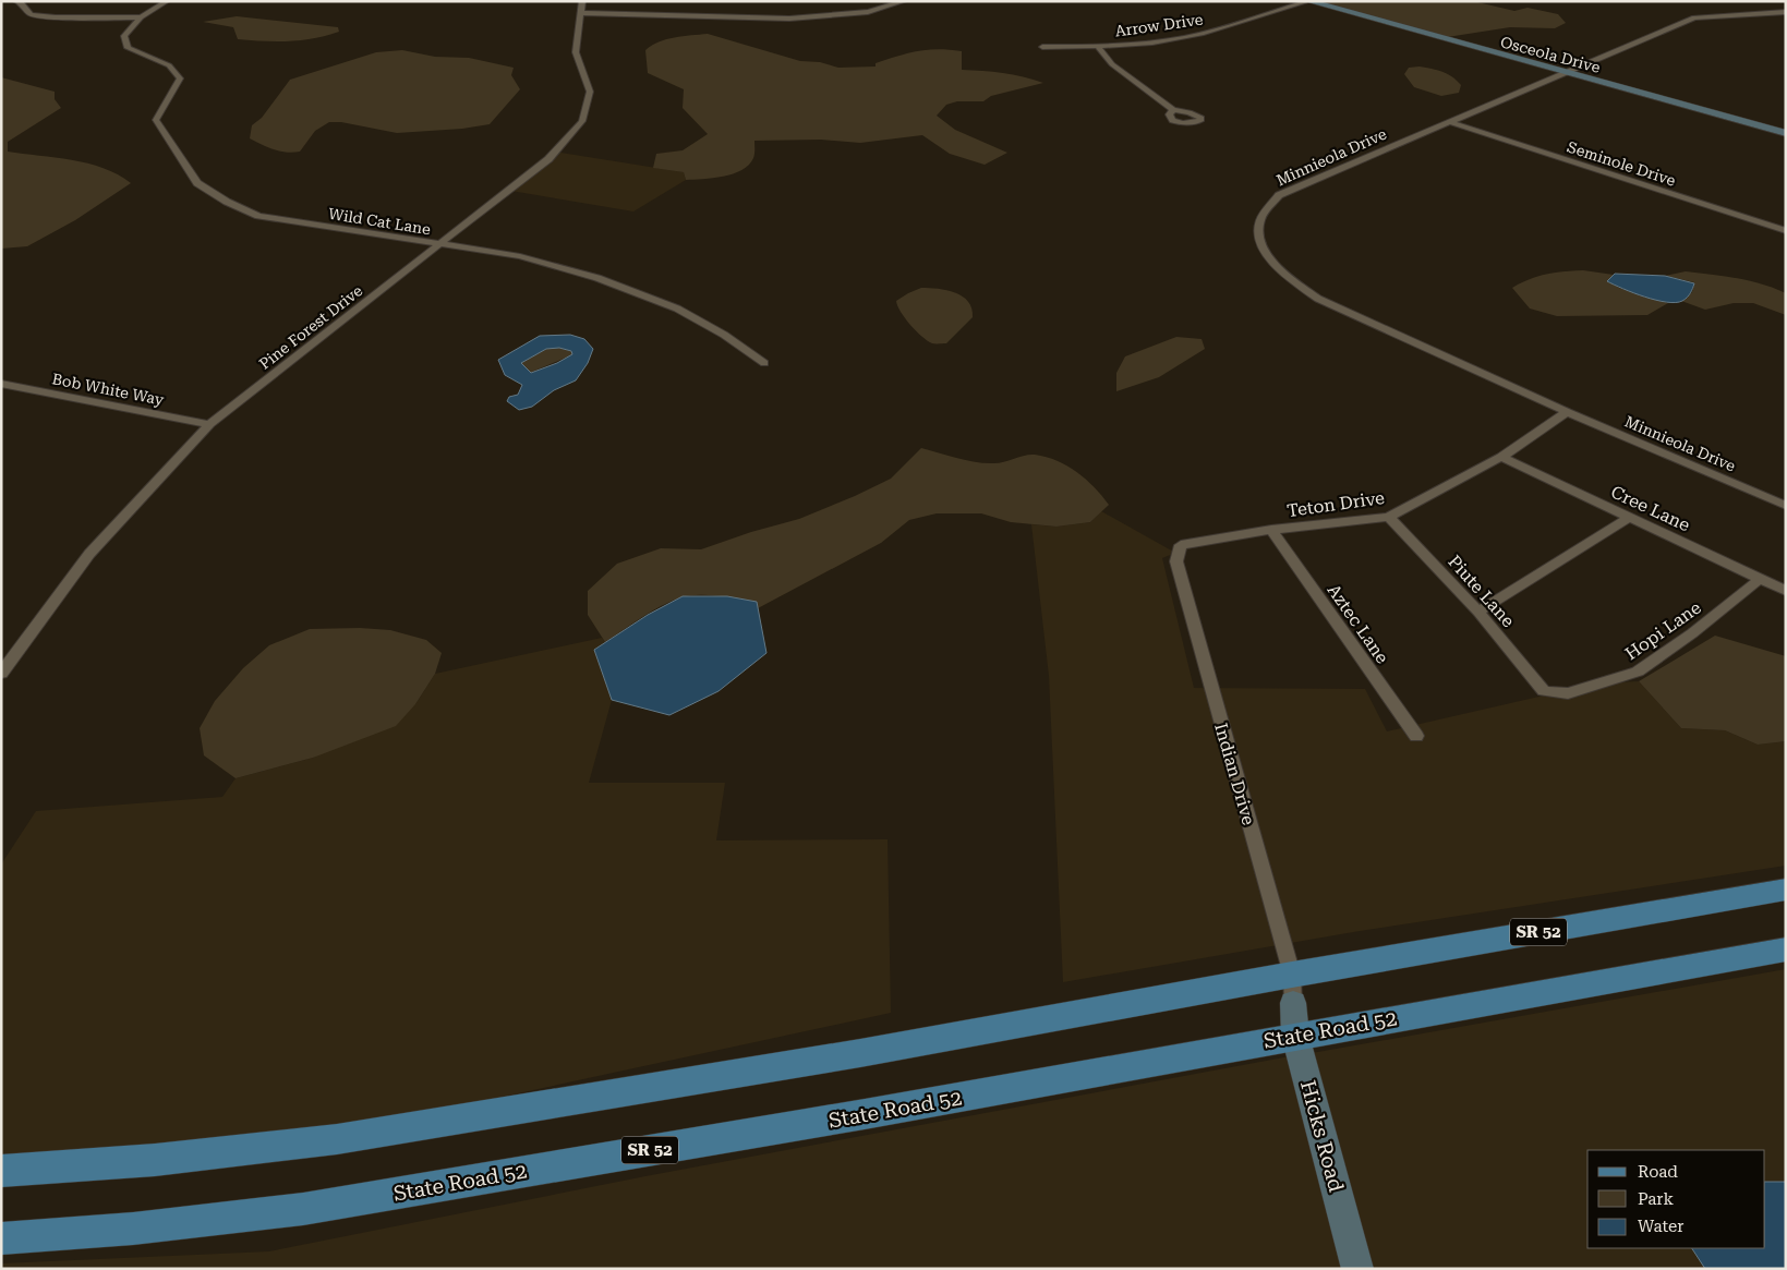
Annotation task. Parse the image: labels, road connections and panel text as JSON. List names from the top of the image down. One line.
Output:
{"streets":{"main road":["SR 52","State Road 52"],"street":["Arrow Drive","Osceola Drive","Minnieola Drive","Seminole Drive","Wild Cat Lane","Pine Forest Drive","Bob White Way","Teton Drive","Cree Lane","Piute Lane","Aztec Lane","Hopi Lane","Indian Drive","Hicks Road"]},"crossings":[["Arrow Drive","Osceola Drive"],["Osceola Drive","Minnieola Drive"],["Minnieola Drive","Seminole Drive"],["Minnieola Drive","Teton Drive"],["Wild Cat Lane","Pine Forest Drive"],["Pine Forest Drive","Bob White Way"],["Teton Drive","Cree Lane"],["Teton Drive","Piute Lane"],["Teton Drive","Aztec Lane"],["Teton Drive","Indian Drive"],["Cree Lane","Hopi Lane"],["Piute Lane","Hopi Lane"],["Indian Drive","SR 52"],["Indian Drive","Hicks Road"],["SR 52","Hicks Road"],["State Road 52","Hicks Road"]],"legend":["Road","Park","Water"]}
